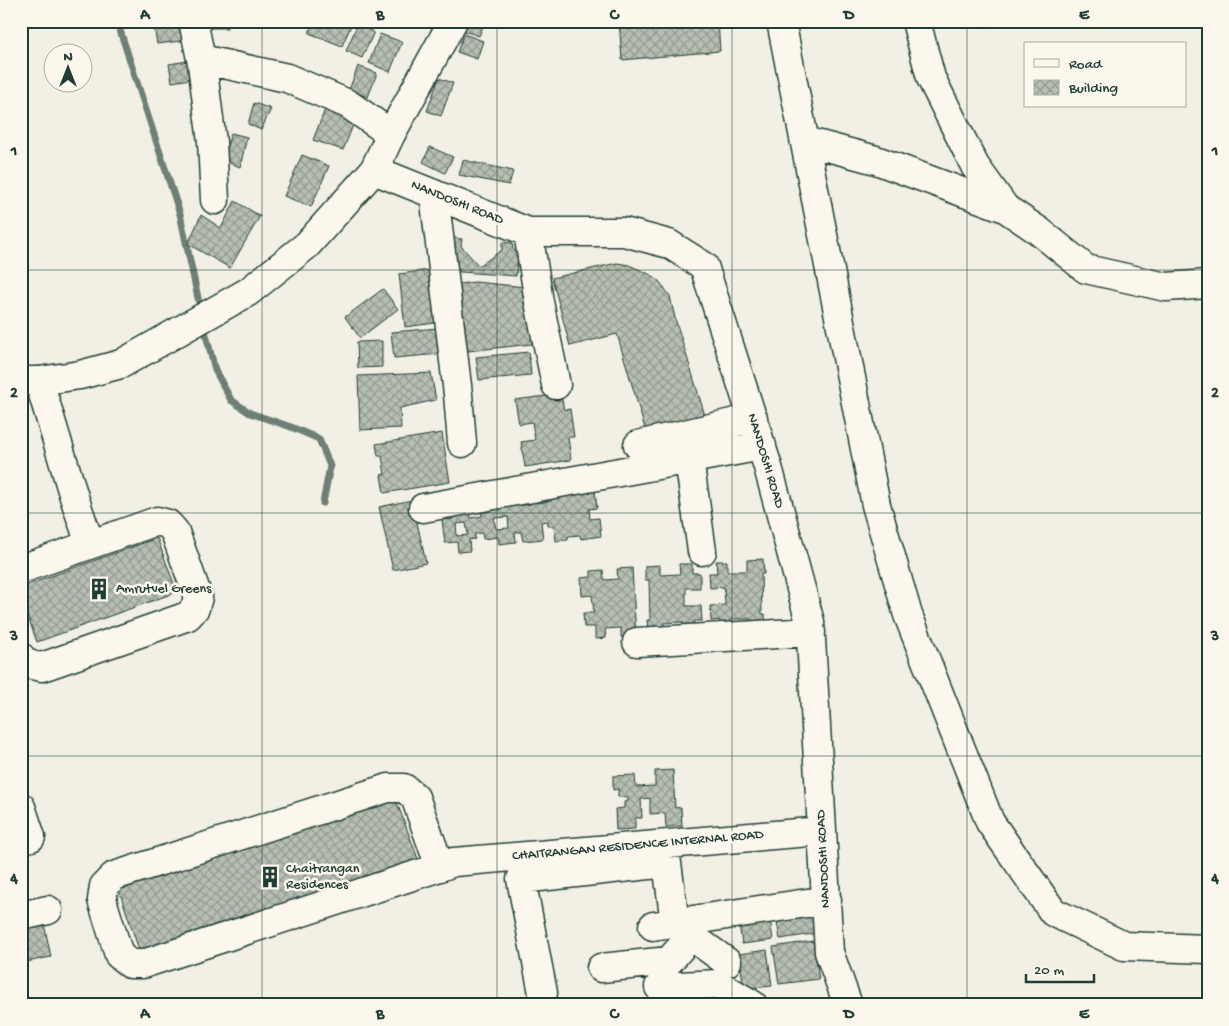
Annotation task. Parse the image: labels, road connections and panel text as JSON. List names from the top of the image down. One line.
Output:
{"streets":{"street":["NANDOSHI ROAD","CHAITRANGAN RESIDENCE INTERNAL ROAD"]},"crossings":[["NANDOSHI ROAD","CHAITRANGAN RESIDENCE INTERNAL ROAD"]],"places":{"building":["Amrutvel Greens","Chaitrangan Residences"]},"legend":["Road","Building"],"scale_bar":"20 m","north":"top","grid":{"columns":["A","B","C","D","E"],"rows":["1","2","3","4"]}}
